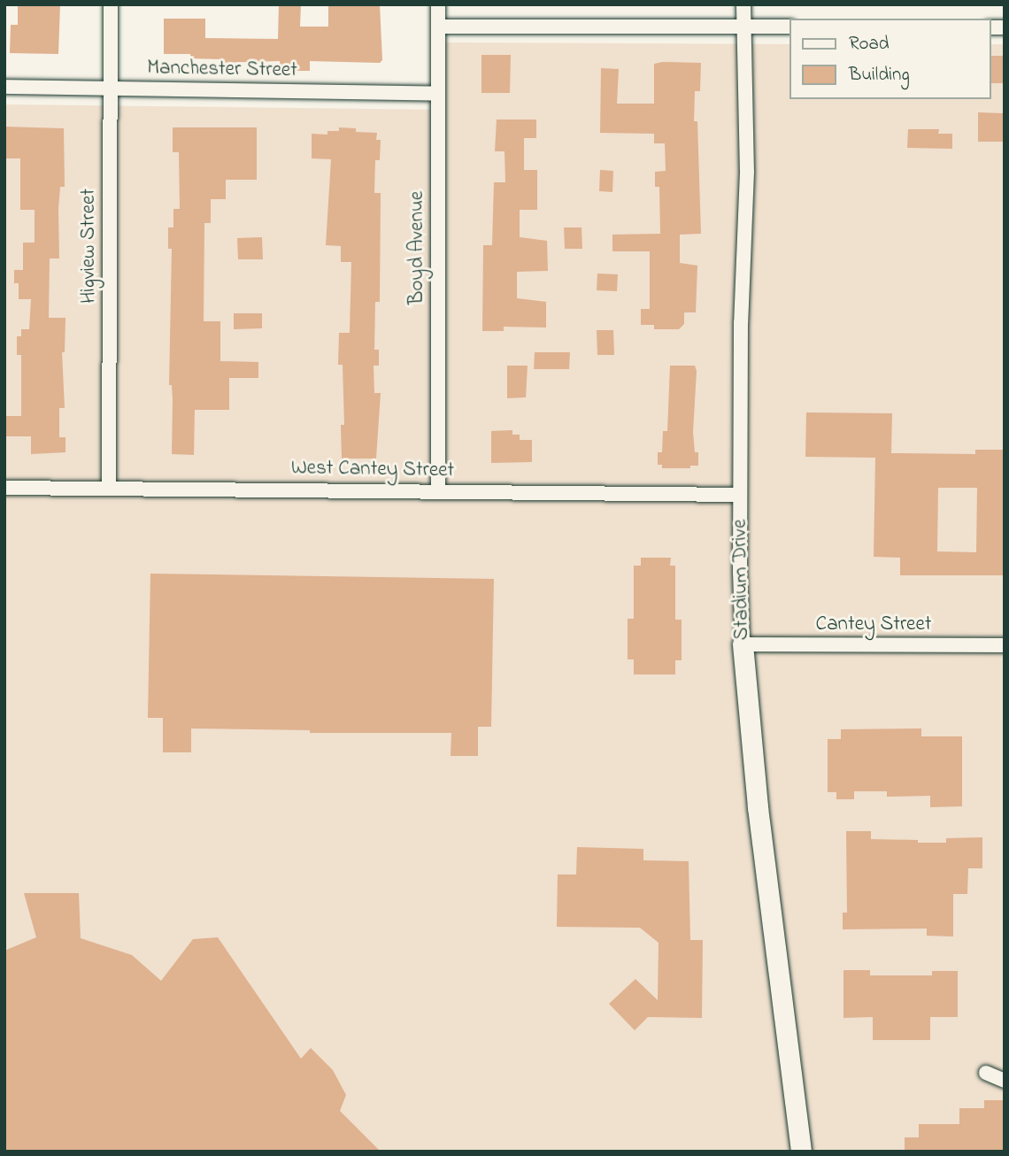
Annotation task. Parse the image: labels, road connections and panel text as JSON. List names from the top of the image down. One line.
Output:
{"streets":{"street":["Manchester Street","Higview Street","Boyd Avenue","West Cantey Street","Stadium Drive","Cantey Street"]},"crossings":[["Manchester Street","Higview Street"],["Manchester Street","Boyd Avenue"],["Higview Street","West Cantey Street"],["Boyd Avenue","West Cantey Street"],["West Cantey Street","Stadium Drive"],["Stadium Drive","Cantey Street"]],"legend":["Road","Building"]}
